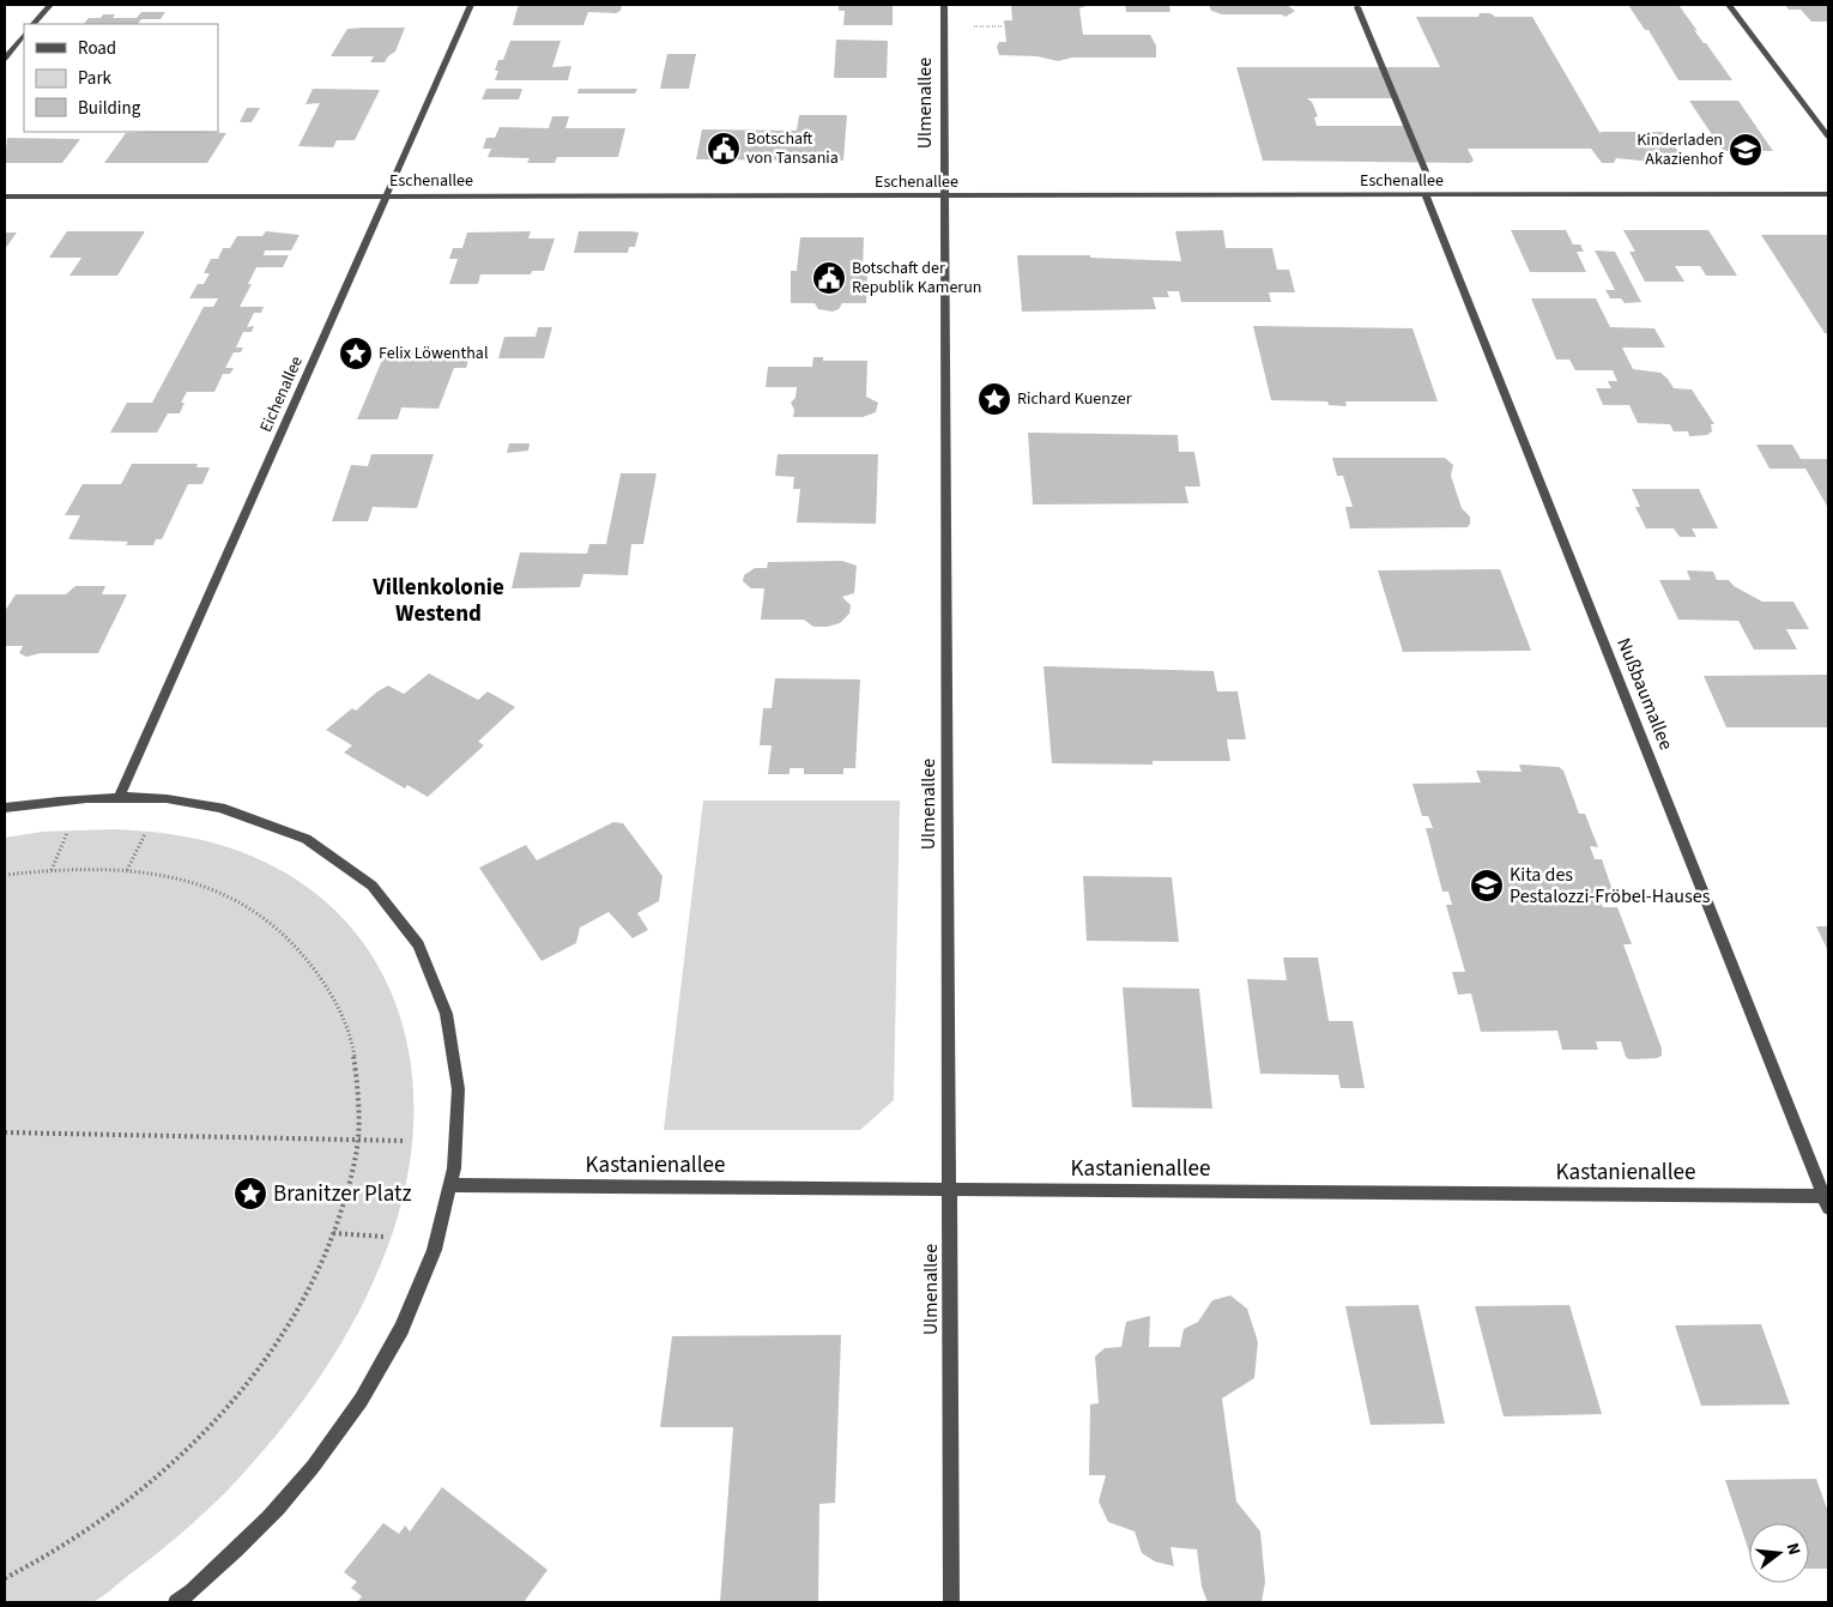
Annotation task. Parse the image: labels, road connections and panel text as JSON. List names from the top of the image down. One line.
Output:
{"streets":{"street":["Ulmenallee","Eschenallee","Eichenallee","Nußbaumallee","Kastanienallee"]},"crossings":[["Ulmenallee","Eschenallee"],["Ulmenallee","Kastanienallee"],["Eschenallee","Eichenallee"],["Eschenallee","Nußbaumallee"],["Nußbaumallee","Kastanienallee"]],"districts":["Villenkolonie Westend"],"places":{"public building":["Botschaft von Tansania","Botschaft der Republik Kamerun"],"school or university":["Kinderladen Akazienhof","Kita des Pestalozzi-Fröbel-Hauses"],"place":["Felix Löwenthal","Richard Kuenzer","Branitzer Platz"]},"legend":["Road","Park","Building"],"north":"right"}
